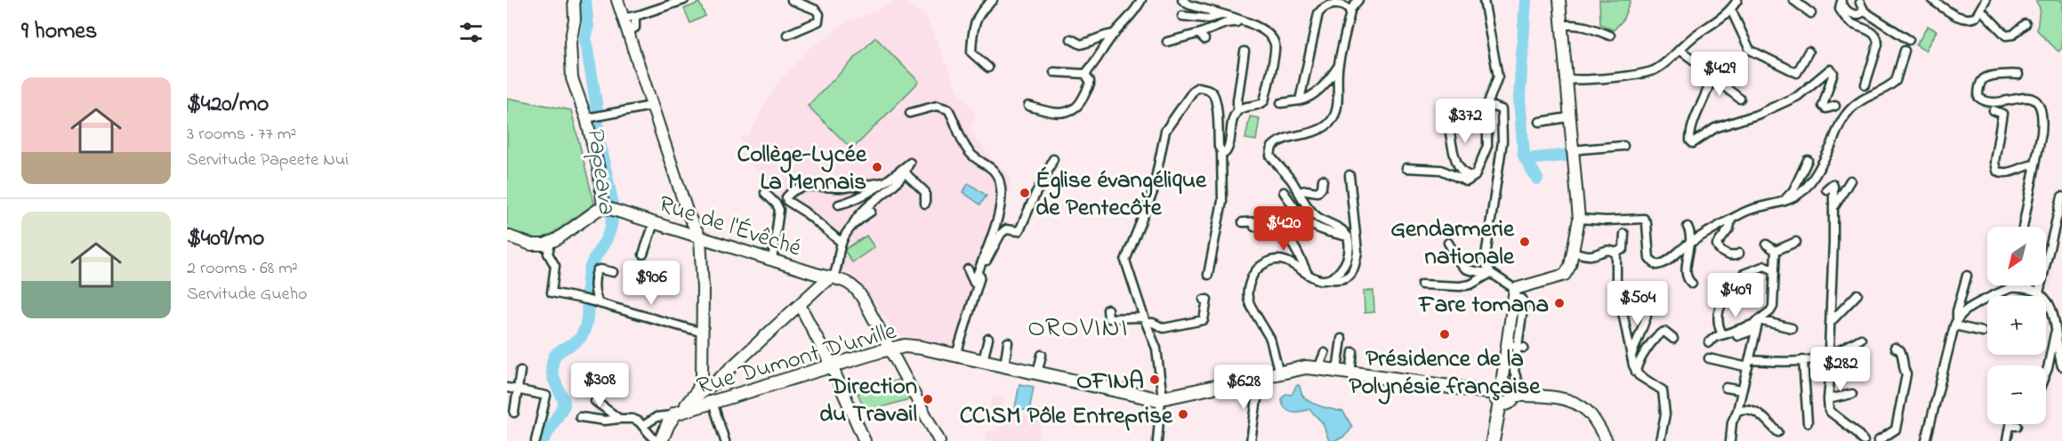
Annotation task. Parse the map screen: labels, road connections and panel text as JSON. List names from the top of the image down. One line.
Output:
{"streets":{"main road":["Rue Dumont D'urville"],"street":["Rue de l'Évêché"]},"crossings":[["Rue de l'Évêché","Rue Dumont D'urville"]],"districts":["OROVINI"],"water":["Papeava"],"places":["Collège-Lycée La Mennais","Église évangélique de Pentecôte","Gendarmerie nationale","Fare tomana","Présidence de la Polynésie française","OFINA","Direction du Travail","CCISM Pôle Entreprise"],"north":"bottom left","page":{"heading":"9 homes","price":["$429","$372","$420","$906","$409","$504","$282","$308","$628"],"list":[{"name":"$420/mo","note":"3 rooms · 77 m² · Servitude Papeete Nui"},{"name":"$409/mo","note":"2 rooms · 68 m² · Servitude Gueho"}],"map_buttons":["+","−"]}}
